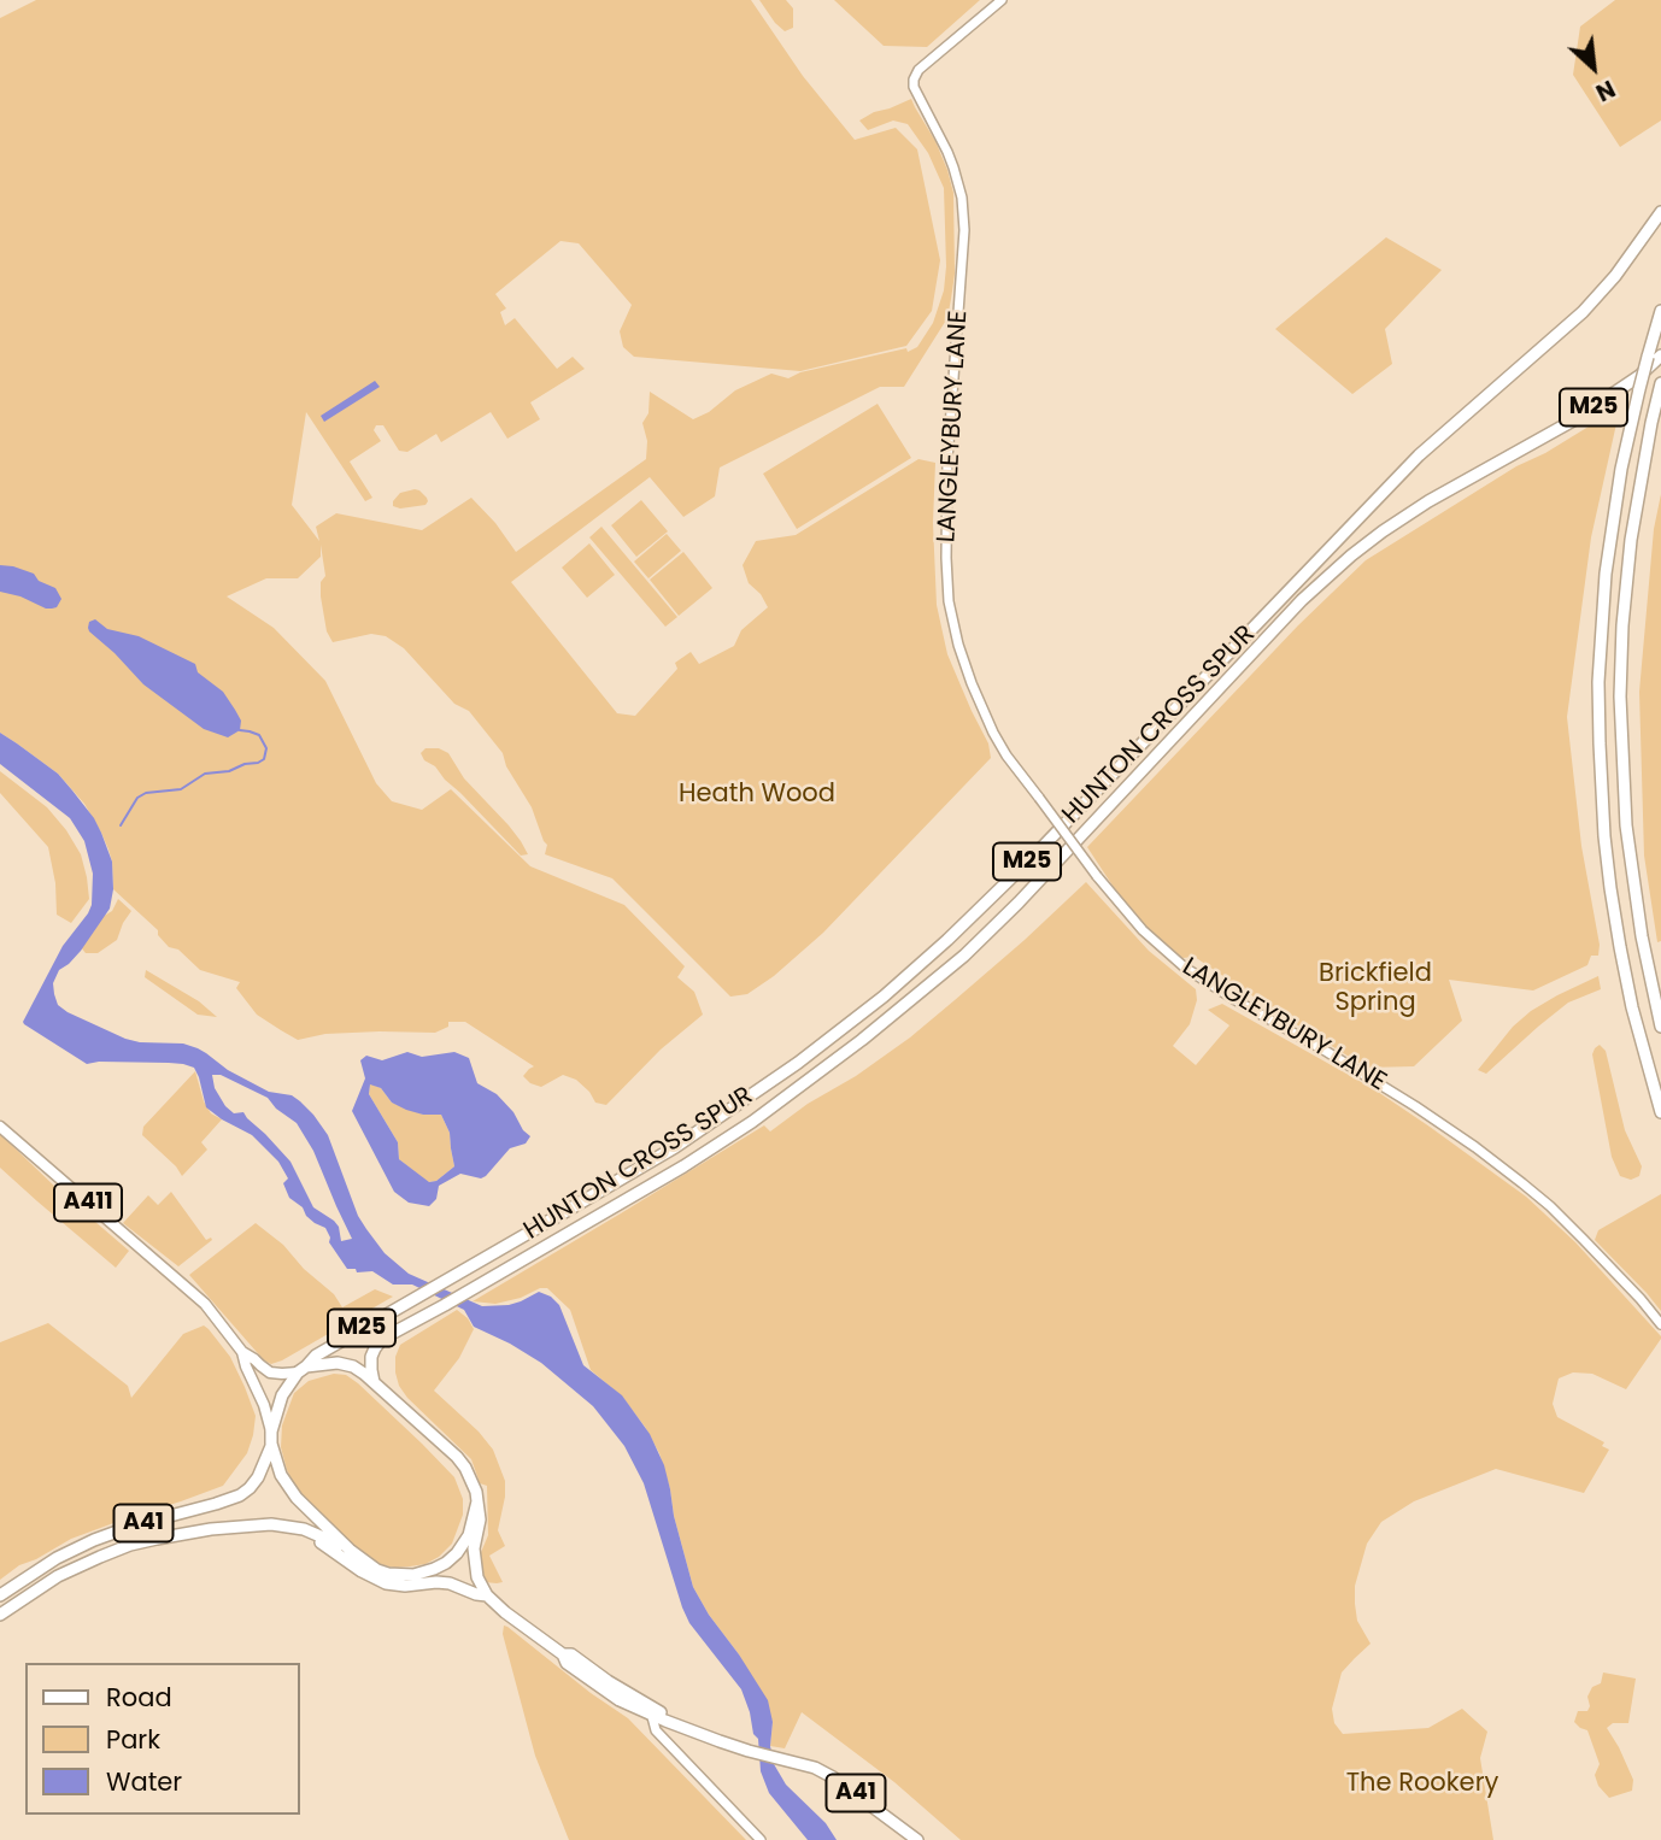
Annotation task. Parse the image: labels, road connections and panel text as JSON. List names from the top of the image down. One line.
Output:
{"streets":{"highway":["M25","HUNTON CROSS SPUR","A41"],"main road":["A411"],"street":["LANGLEYBURY LANE"]},"crossings":[["HUNTON CROSS SPUR","A411"],["HUNTON CROSS SPUR","A41"],["A411","A41"]],"parks":["Heath Wood","Brickfield Spring","The Rookery"],"legend":["Road","Park","Water"],"north":"bottom right"}
